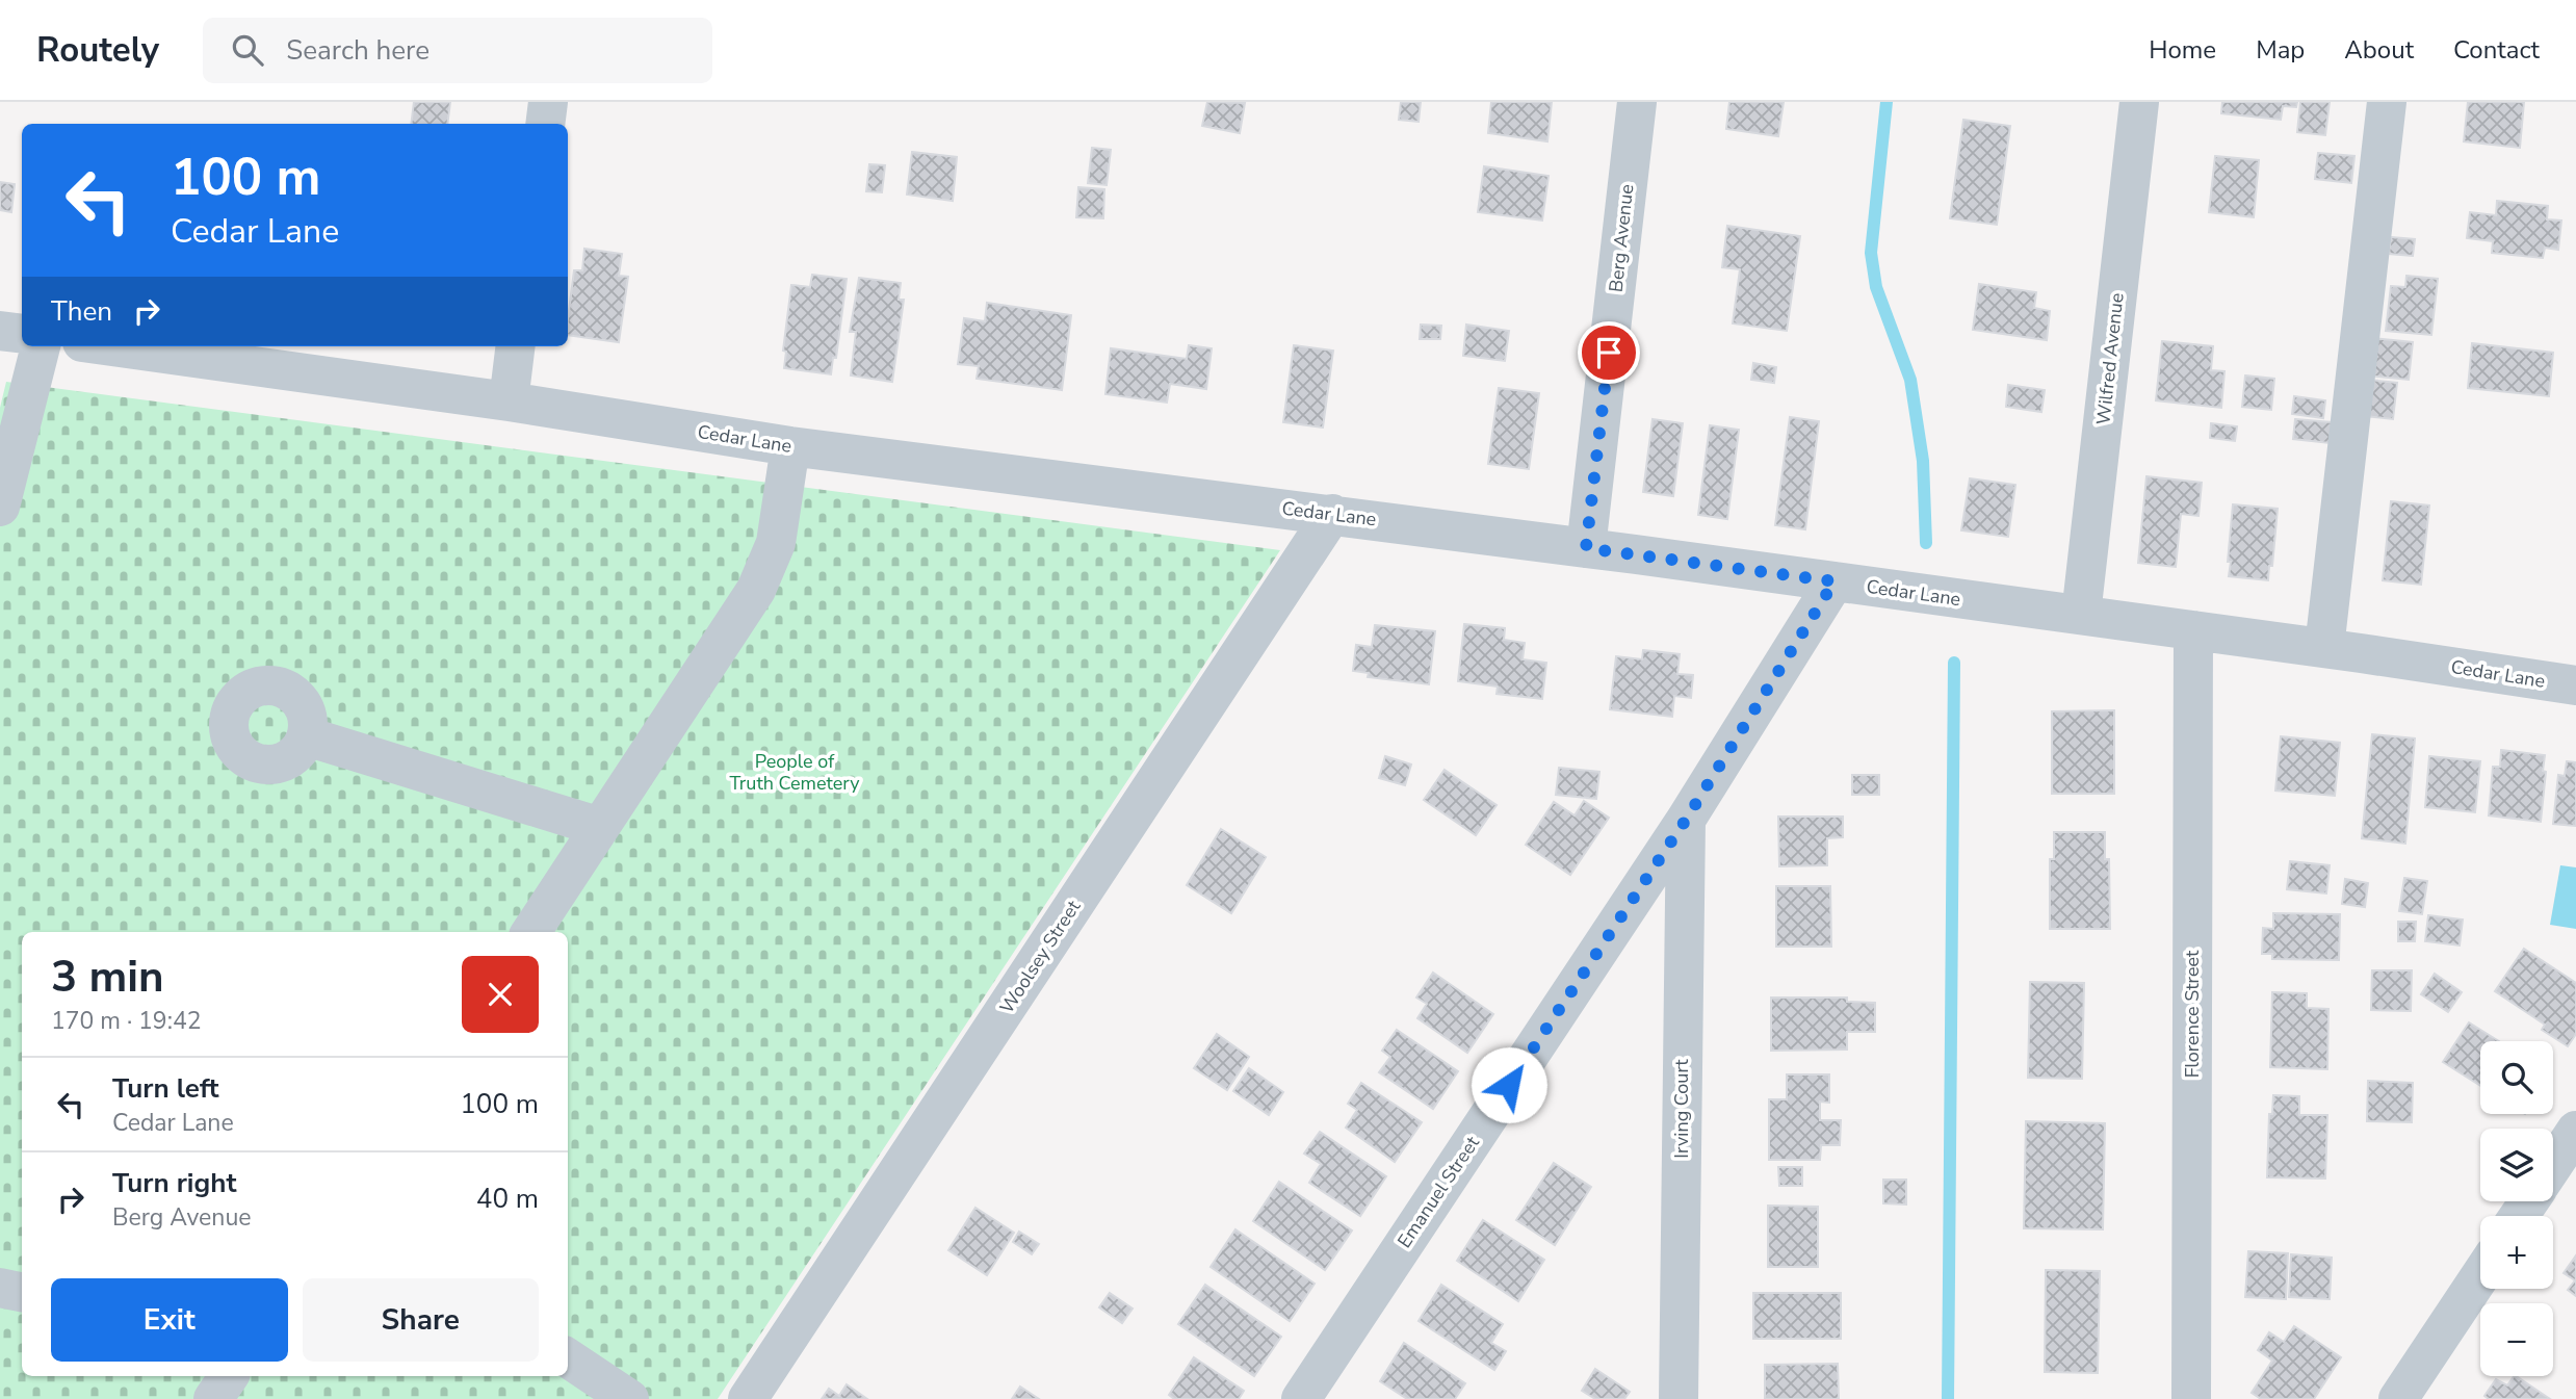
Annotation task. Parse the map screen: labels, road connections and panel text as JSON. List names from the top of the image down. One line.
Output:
{"streets":{"street":["Berg Avenue","Wilfred Avenue","Cedar Lane","Woolsey Street","Florence Street","Irving Court","Emanuel Street"]},"crossings":[["Berg Avenue","Cedar Lane"],["Wilfred Avenue","Cedar Lane"],["Cedar Lane","Woolsey Street"],["Cedar Lane","Florence Street"],["Cedar Lane","Emanuel Street"],["Irving Court","Emanuel Street"]],"parks":["People of Truth Cemetery"],"page":{"header":"Routely","search":"Search here","nav":["Home","Map","About","Contact"],"turn":["100 m","Cedar Lane"],"then":"Then","heading":["3 min","170 m · 19:42"],"map_buttons":["+","−"],"list":[{"name":"Turn left","note":"Cedar Lane","value":"100 m"},{"name":"Turn right","note":"Berg Avenue","value":"40 m"}],"buttons":["Exit","Share"]}}
